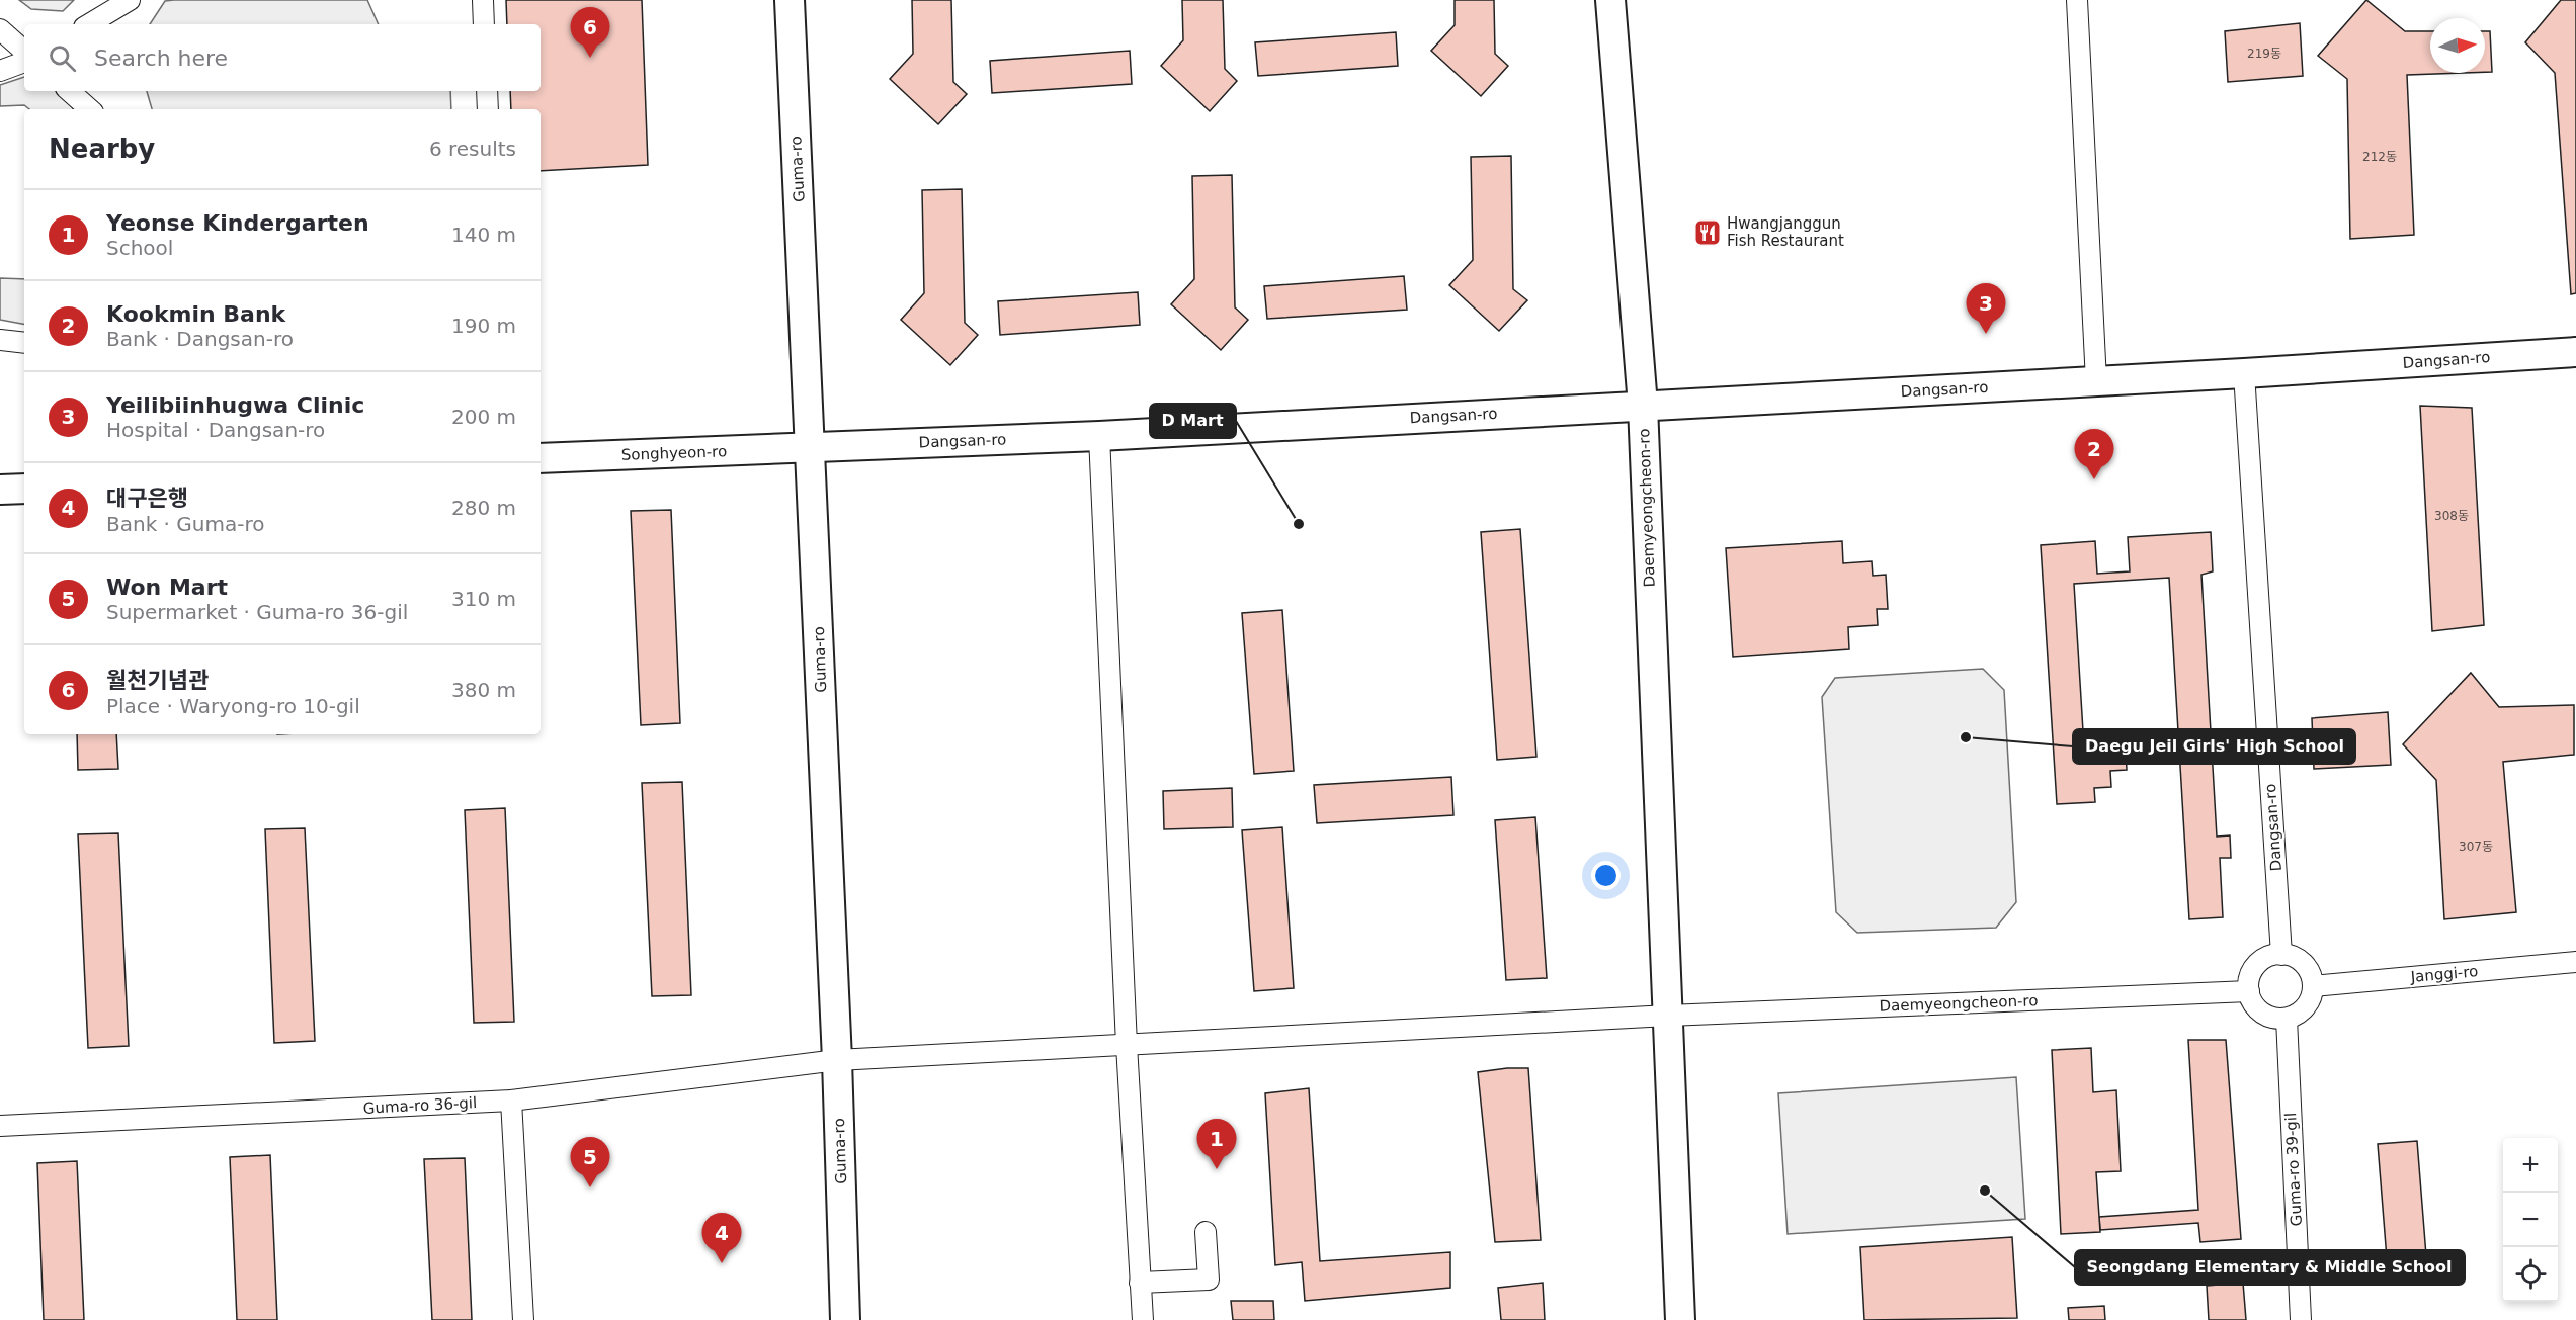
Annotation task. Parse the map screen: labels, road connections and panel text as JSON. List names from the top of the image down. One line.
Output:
{"streets":{"main road":["Guma-ro","Dangsan-ro","Songhyeon-ro","Daemyeongcheon-ro"],"street":["Janggi-ro","Guma-ro 36-gil","Guma-ro 39-gil"]},"crossings":[["Guma-ro","Dangsan-ro"],["Guma-ro","Songhyeon-ro"],["Guma-ro","Guma-ro 36-gil"],["Dangsan-ro","Songhyeon-ro"],["Dangsan-ro","Daemyeongcheon-ro"],["Dangsan-ro","Janggi-ro"],["Dangsan-ro","Guma-ro 39-gil"],["Daemyeongcheon-ro","Janggi-ro"],["Daemyeongcheon-ro","Guma-ro 36-gil"],["Daemyeongcheon-ro","Guma-ro 39-gil"],["Janggi-ro","Guma-ro 39-gil"]],"places":{"restaurant":["Hwangjanggun Fish Restaurant"],"other":["D Mart","Daegu Jeil Girls' High School","Seongdang Elementary & Middle School"]},"house_numbers":["219동","212동","308동","307동"],"north":"right","page":{"pins":["6","3","2","1","5","4"],"search":"Search here","heading":["Nearby","6 results"],"list":[{"mark":"1","name":"Yeonse Kindergarten","note":"School","value":"140 m"},{"mark":"2","name":"Kookmin Bank","note":"Bank · Dangsan-ro","value":"190 m"},{"mark":"3","name":"Yeilibiinhugwa Clinic","note":"Hospital · Dangsan-ro","value":"200 m"},{"mark":"4","name":"대구은행","note":"Bank · Guma-ro","value":"280 m"},{"mark":"5","name":"Won Mart","note":"Supermarket · Guma-ro 36-gil","value":"310 m"},{"mark":"6","name":"월천기념관","note":"Place · Waryong-ro 10-gil","value":"380 m"}],"map_buttons":["+","−"]}}
